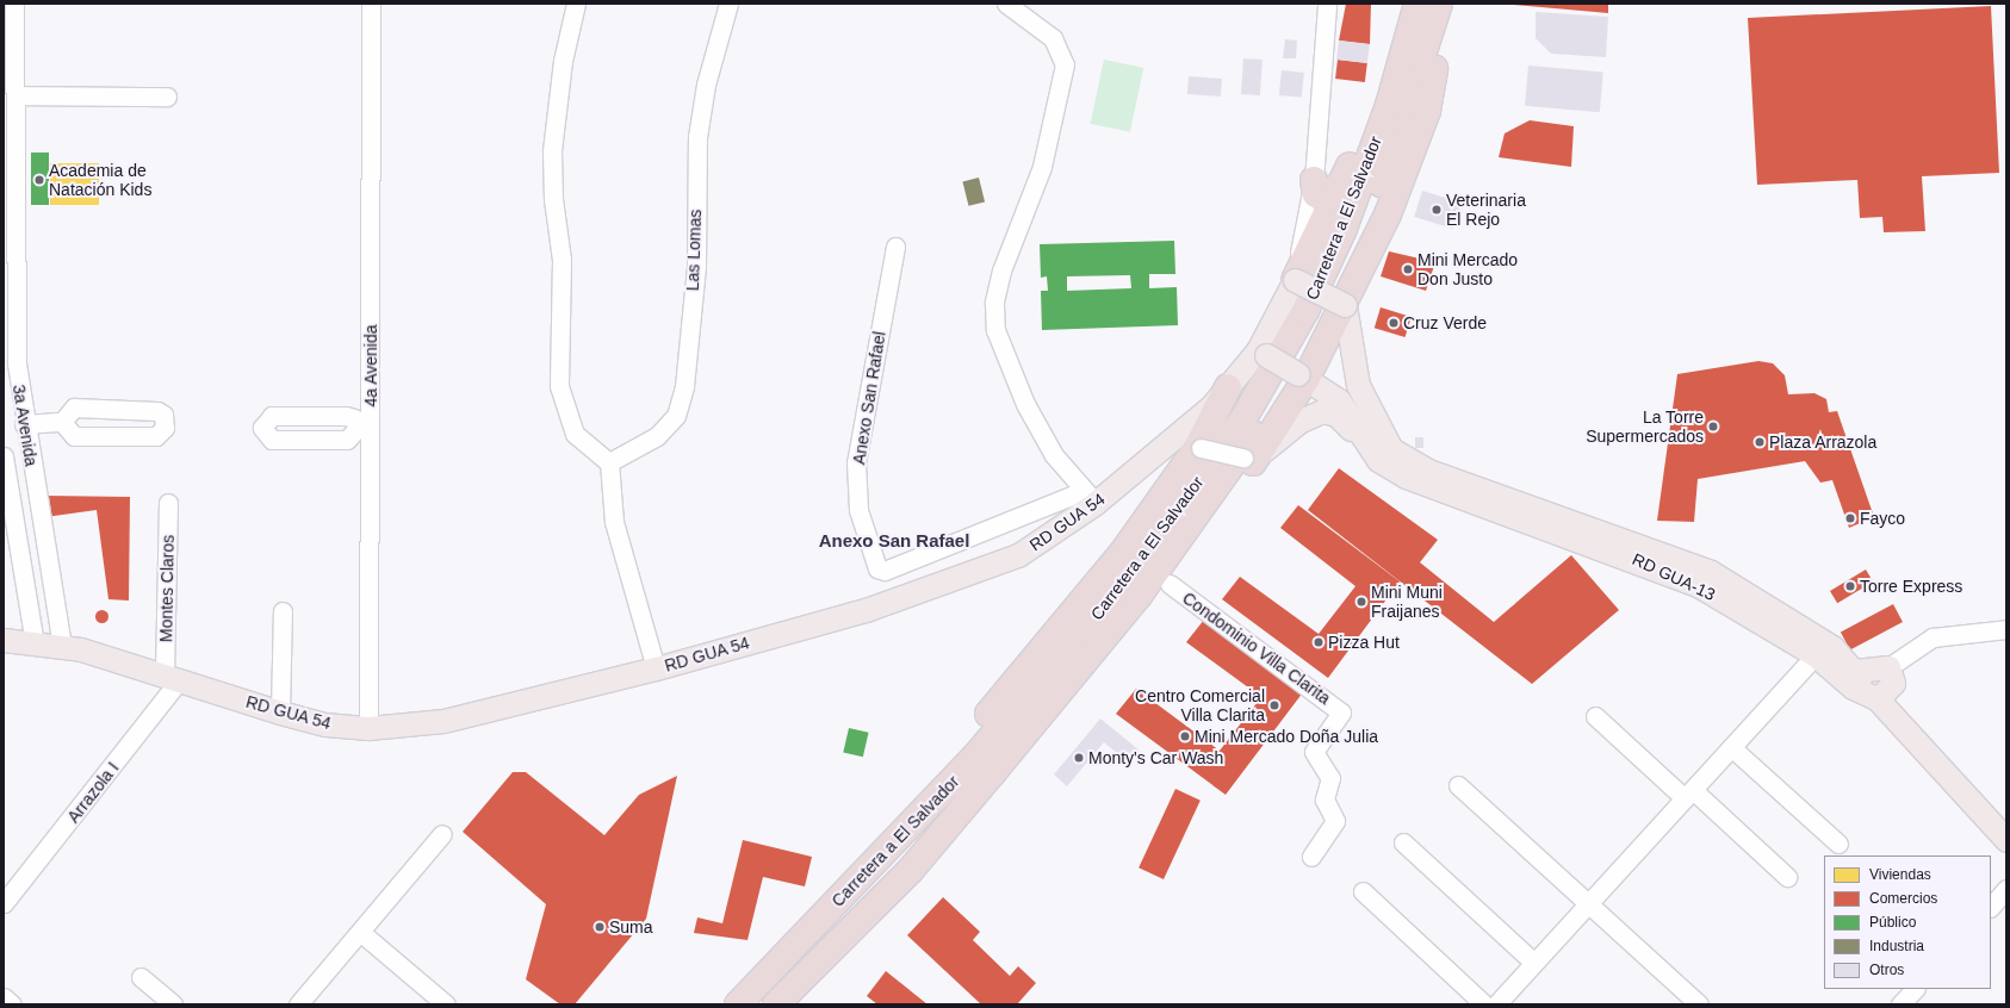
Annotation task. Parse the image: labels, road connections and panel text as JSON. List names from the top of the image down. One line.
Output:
{"streets":{"highway":["Carretera a El Salvador"],"main road":["RD GUA 54","RD GUA-13"],"street":["Las Lomas","4a Avenida","Anexo San Rafael","3a Avenida","Montes Claros","Condominio Villa Clarita","Arrazola I"]},"crossings":[["4a Avenida","RD GUA 54"],["Anexo San Rafael","RD GUA 54"],["3a Avenida","RD GUA 54"],["RD GUA 54","RD GUA-13"],["RD GUA 54","Montes Claros"],["RD GUA 54","Arrazola I"],["Montes Claros","Arrazola I"]],"districts":["Anexo San Rafael"],"places":["Academia de Natación Kids","Veterinaria El Rejo","Mini Mercado Don Justo","Cruz Verde","La Torre Supermercados","Plaza Arrazola","Fayco","Torre Express","Mini Muni Fraijanes","Pizza Hut","Centro Comercial Villa Clarita","Mini Mercado Doña Julia","Monty's Car Wash","Suma"],"legend":["Viviendas","Comercios","Público","Industria","Otros"]}
